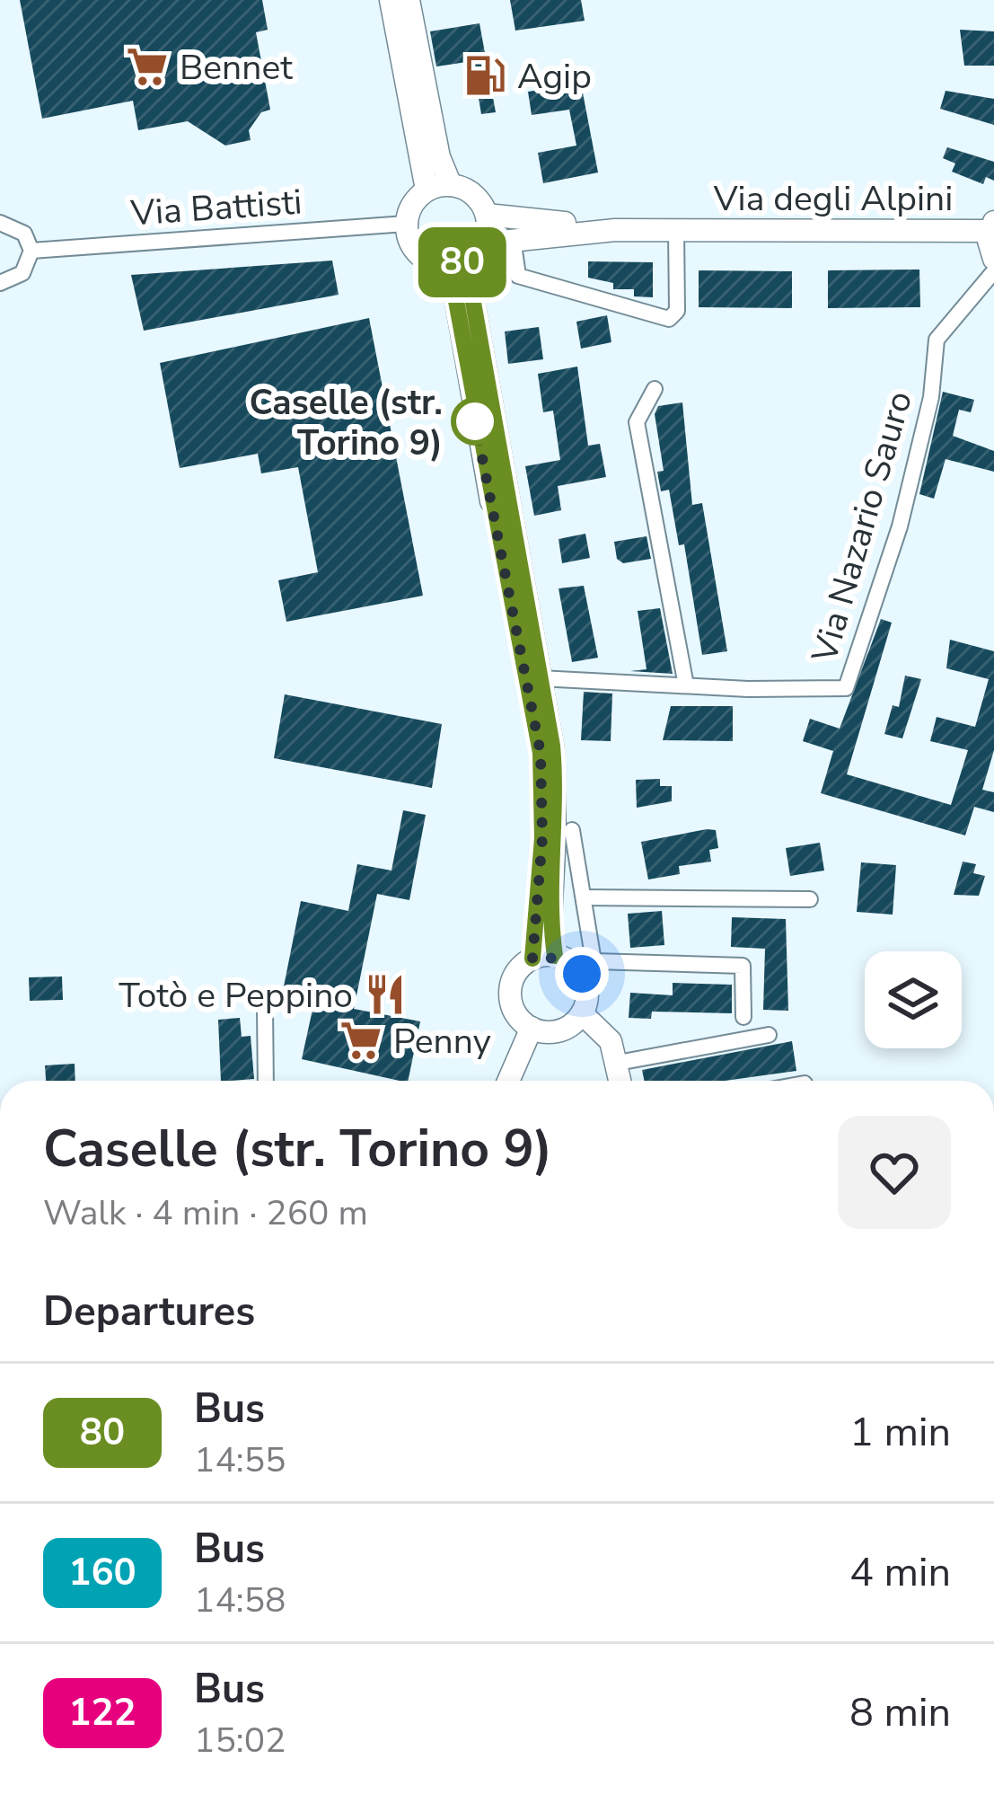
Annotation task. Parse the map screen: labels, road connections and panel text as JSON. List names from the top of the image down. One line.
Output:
{"streets":{"main road":["Via degli Alpini"],"street":["Via Battisti","Via Nazario Sauro"]},"crossings":[["Via degli Alpini","Via Battisti"]],"places":{"supermarket":["Bennet","Penny"],"fuel station":["Agip"],"other":["Caselle (str. Torino 9)"],"restaurant":["Totò e Peppino"]},"lines":["bus line 80"],"page":{"on_map":"80","heading":[["Caselle (str. Torino 9)","Walk · 4 min · 260 m"],"Departures"],"list":[{"mark":"80","name":"Bus","note":"14:55","value":"1 min"},{"mark":"160","name":"Bus","note":"14:58","value":"4 min"},{"mark":"122","name":"Bus","note":"15:02","value":"8 min"}]}}
